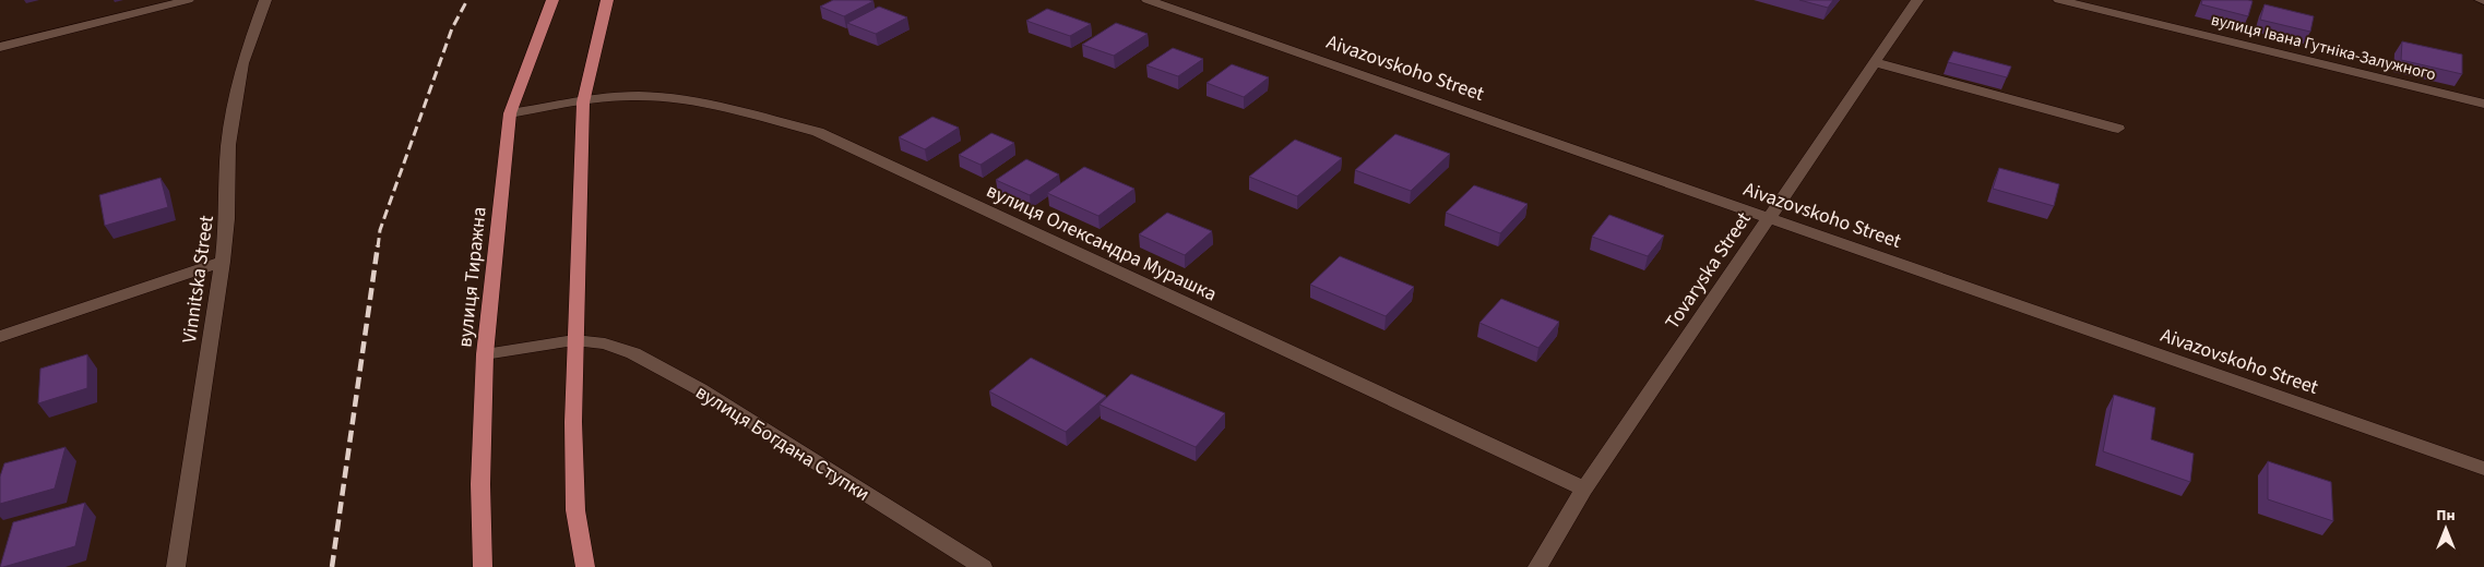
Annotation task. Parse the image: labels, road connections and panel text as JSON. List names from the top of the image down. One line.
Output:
{"streets":{"main road":["вулиця Тиражна"],"street":["вулиця Івана Гутніка-Залужного","Aivazovskoho Street","вулиця Олександра Мурашка","Tovaryska Street","Vinnitska Street","вулиця Богдана Ступки"]},"crossings":[["Aivazovskoho Street","Tovaryska Street"],["вулиця Олександра Мурашка","Tovaryska Street"],["вулиця Олександра Мурашка","вулиця Тиражна"],["вулиця Тиражна","вулиця Богдана Ступки"]],"north":"top"}
